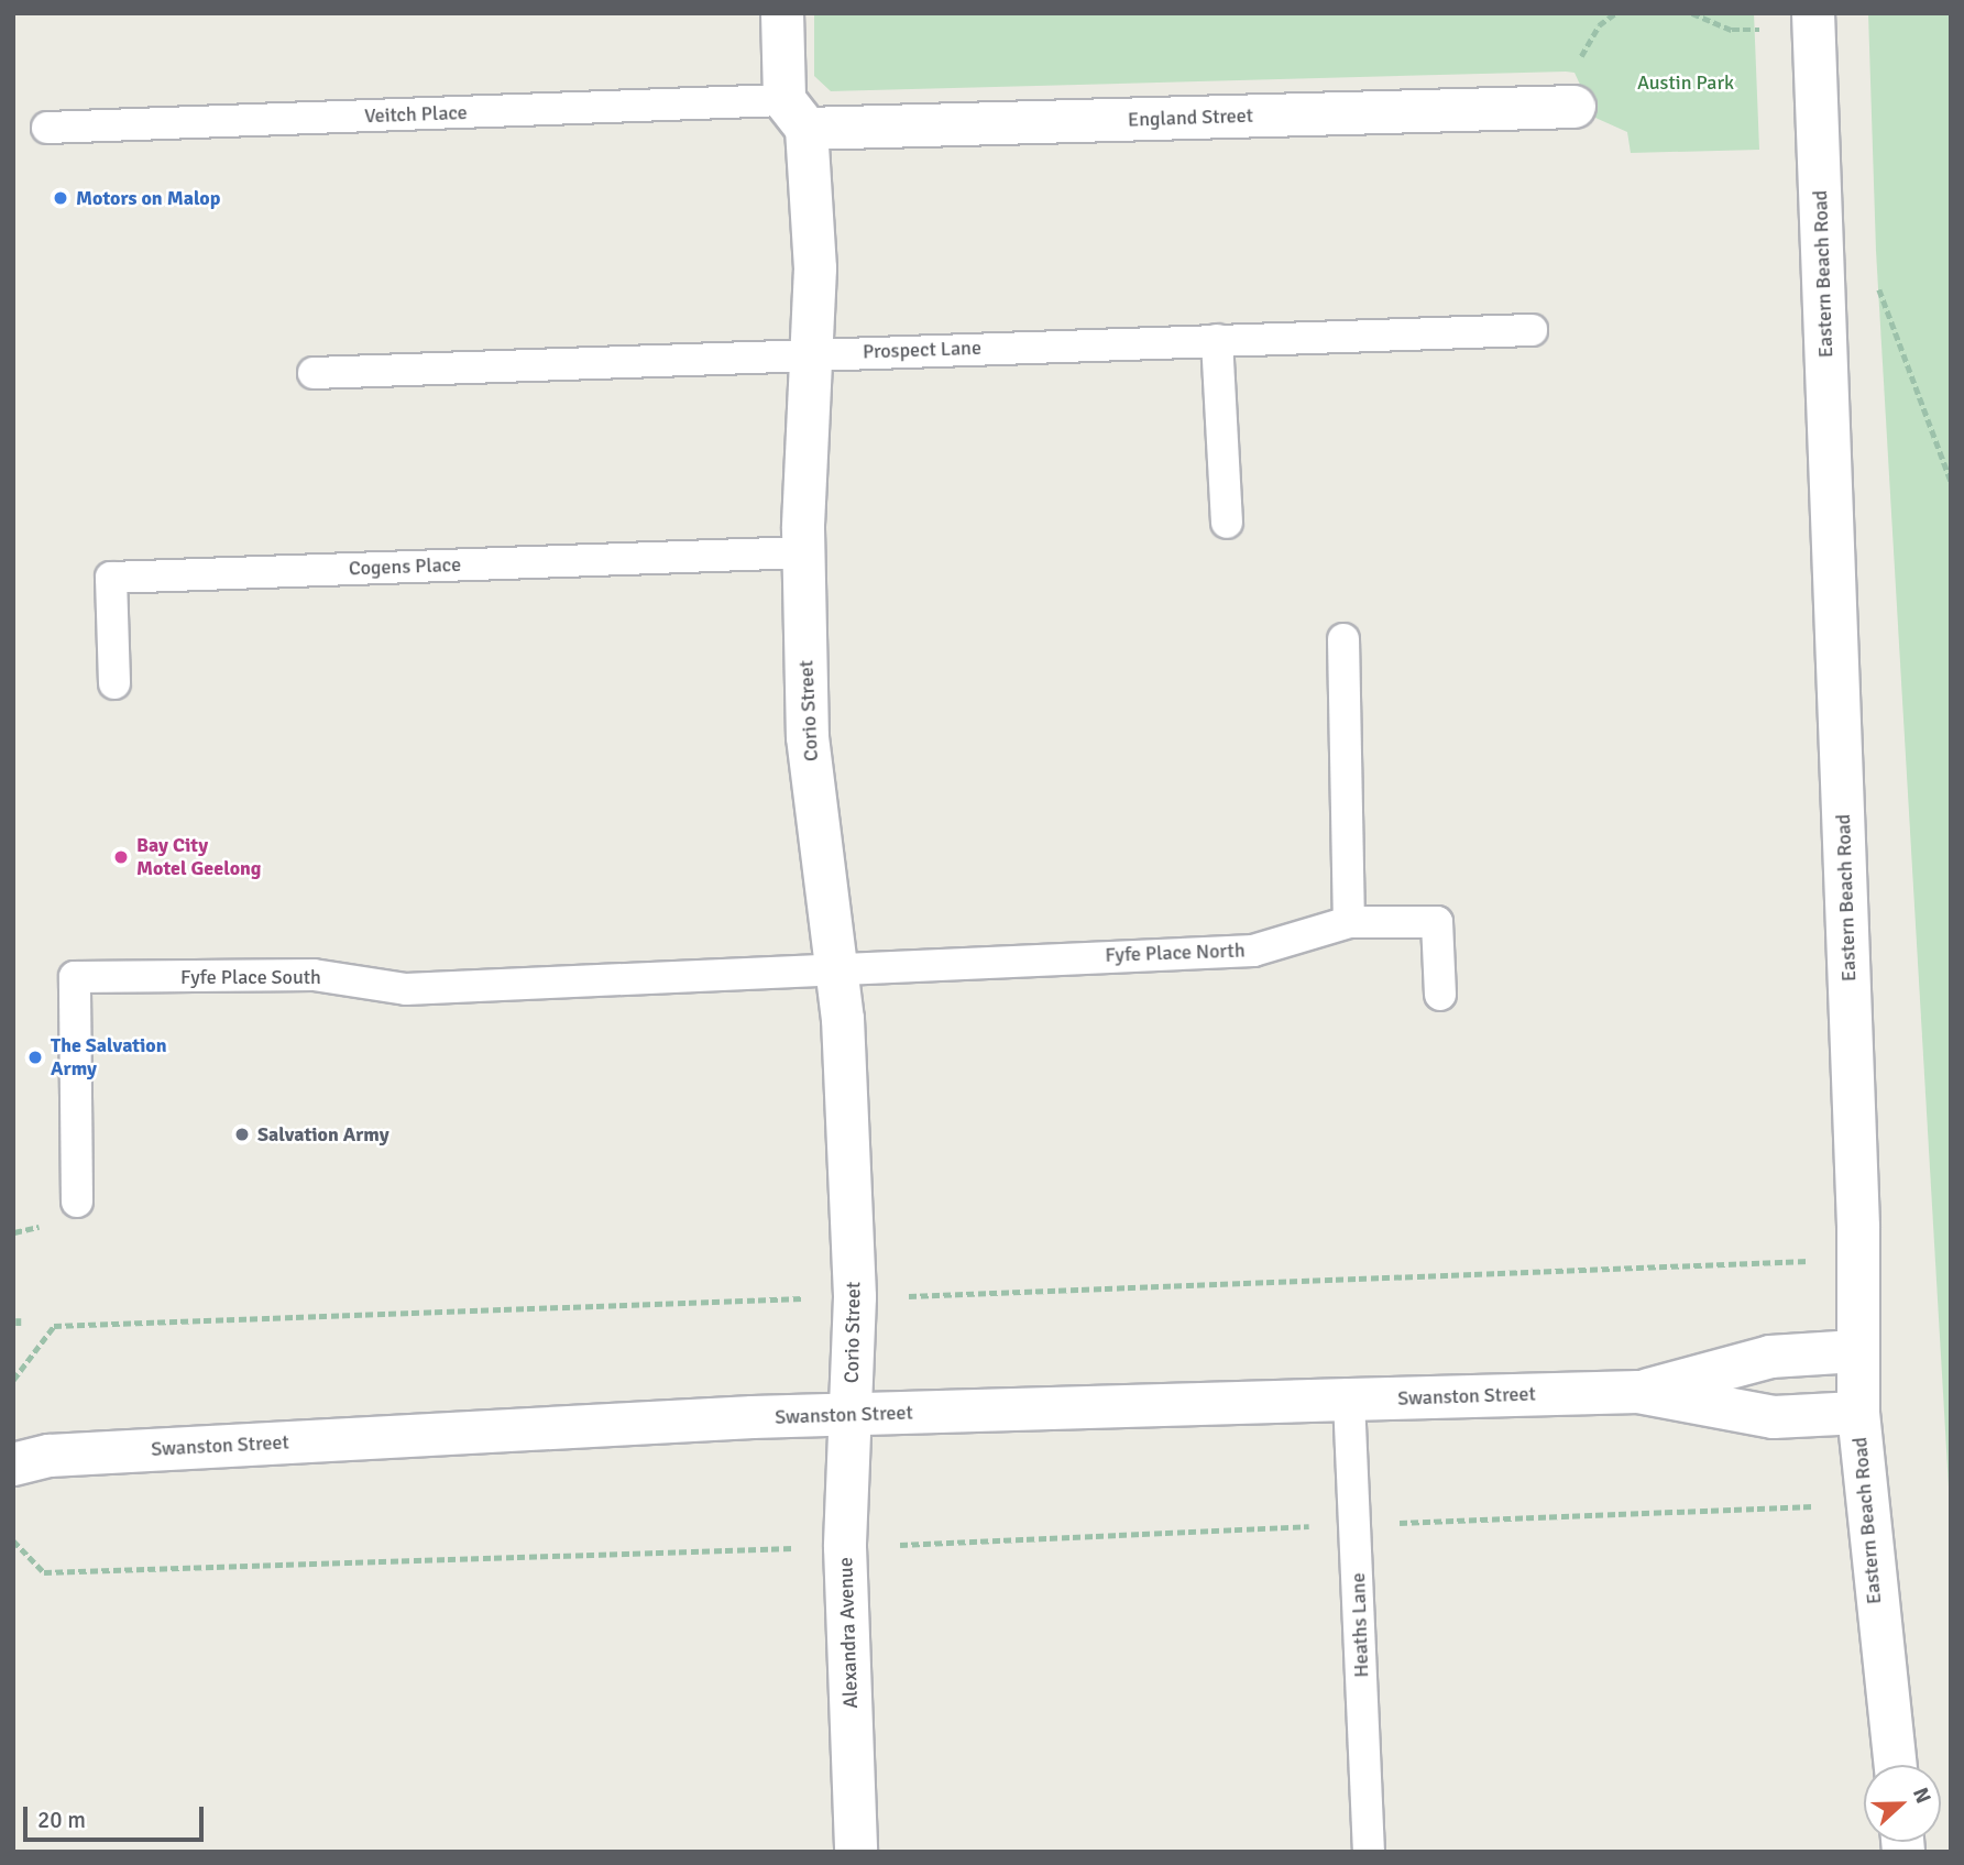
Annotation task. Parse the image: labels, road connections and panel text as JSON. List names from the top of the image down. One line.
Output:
{"streets":{"street":["England Street","Eastern Beach Road","Corio Street","Swanston Street","Alexandra Avenue"],"lane":["Veitch Place","Prospect Lane","Cogens Place","Fyfe Place North","Fyfe Place South","Heaths Lane"]},"crossings":[["Veitch Place","England Street"],["Veitch Place","Corio Street"],["England Street","Corio Street"],["Eastern Beach Road","Swanston Street"],["Prospect Lane","Corio Street"],["Cogens Place","Corio Street"],["Corio Street","Fyfe Place North"],["Corio Street","Fyfe Place South"],["Corio Street","Swanston Street"],["Corio Street","Alexandra Avenue"],["Fyfe Place North","Fyfe Place South"],["Swanston Street","Heaths Lane"],["Swanston Street","Alexandra Avenue"]],"parks":["Austin Park"],"places":["Motors on Malop","Bay City Motel Geelong","The Salvation Army","Salvation Army"],"scale_bar":"20 m","north":"right"}
